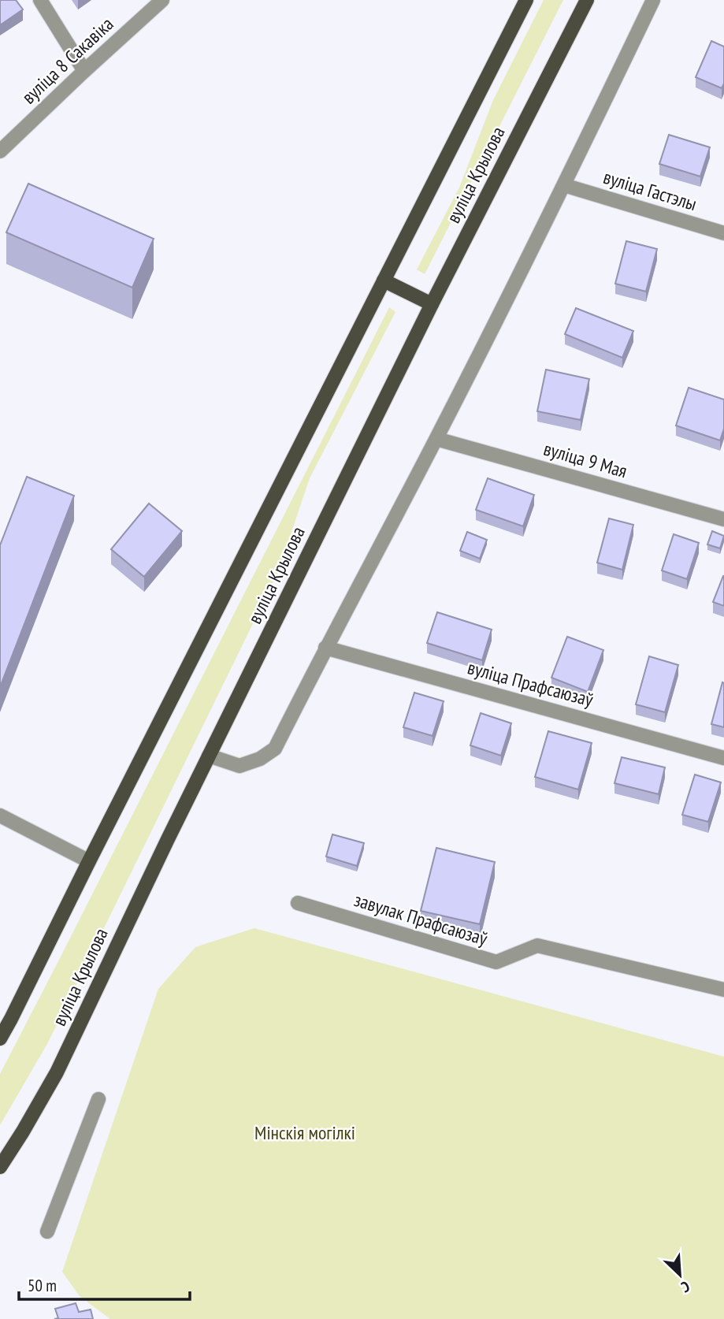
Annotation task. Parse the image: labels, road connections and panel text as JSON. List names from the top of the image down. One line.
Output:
{"streets":{"main road":["вуліца Крылова"],"street":["вуліца 8 Сакавіка","вуліца Гастэлы","вуліца 9 Мая","вуліца Прафсаюзаў","завулак Прафсаюзаў"]},"parks":["Мінскія могілкі"],"scale_bar":"50 m","north":"bottom right"}
